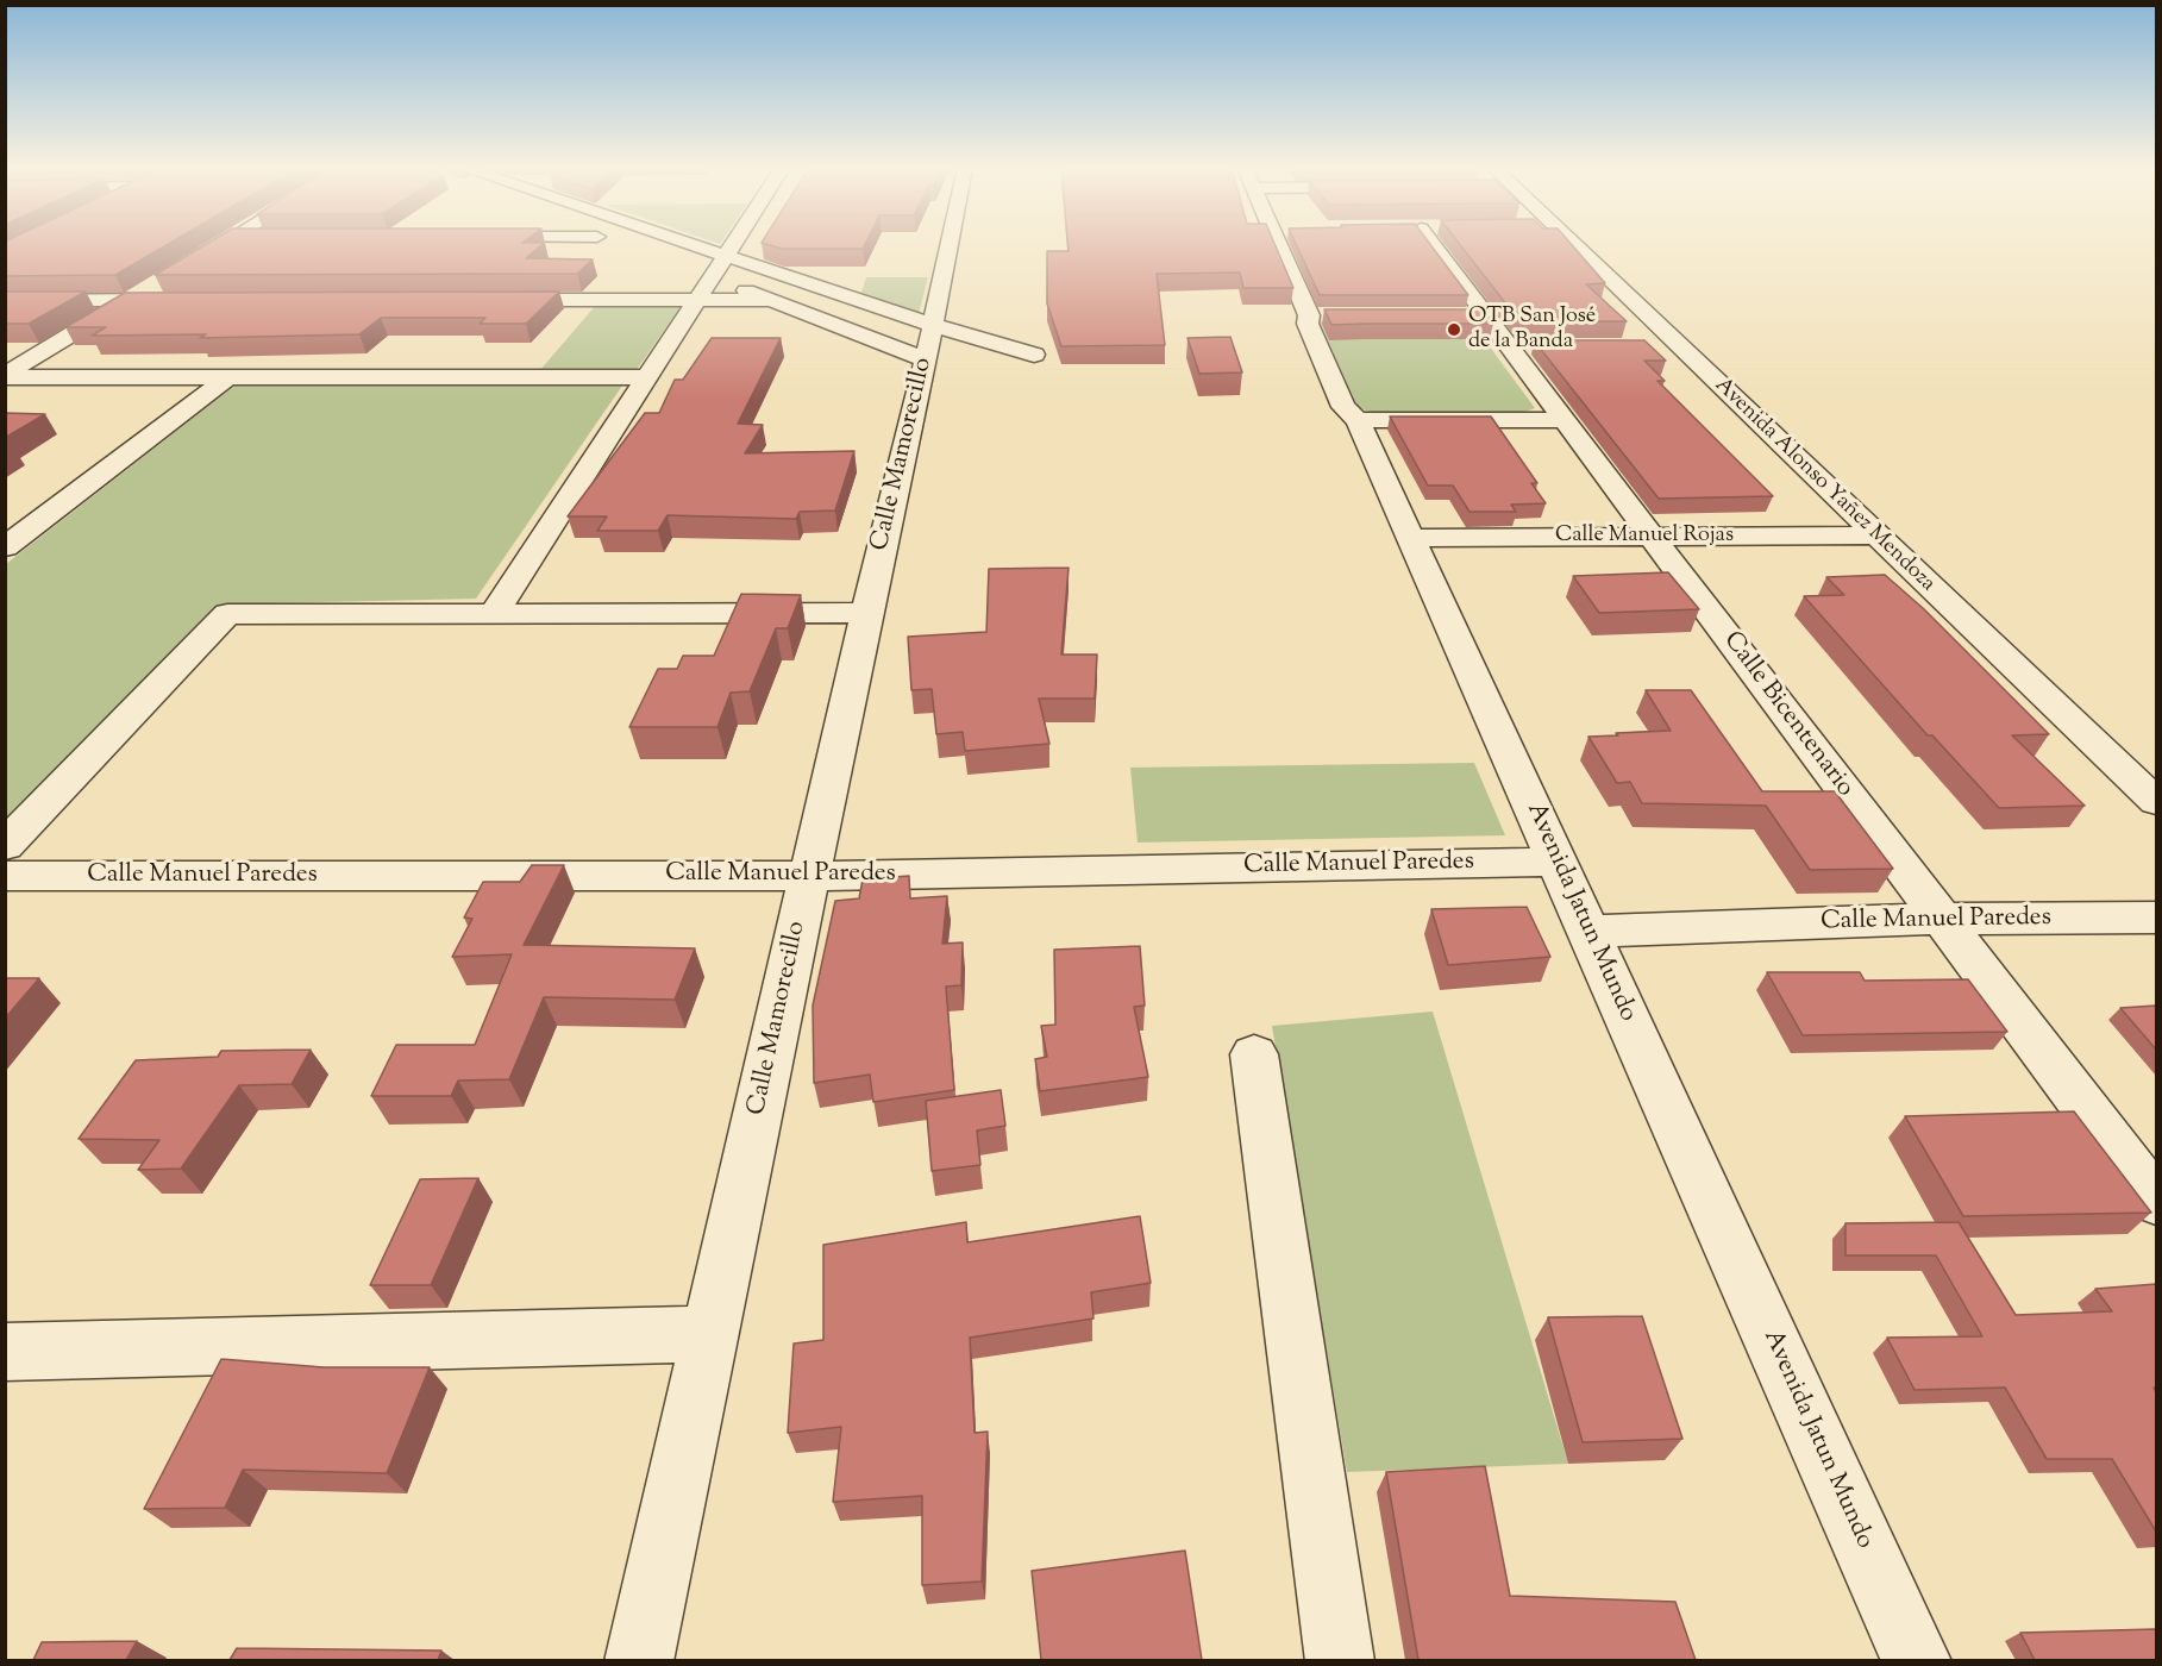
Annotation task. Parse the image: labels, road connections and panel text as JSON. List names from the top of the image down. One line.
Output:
{"streets":{"street":["Calle Mamorecillo","Avenida Alonso Yañez Mendoza","Calle Manuel Rojas","Calle Bicentenario","Calle Manuel Paredes","Avenida Jatun Mundo"]},"crossings":[["Calle Mamorecillo","Calle Manuel Paredes"],["Avenida Alonso Yañez Mendoza","Calle Manuel Rojas"],["Calle Manuel Rojas","Calle Bicentenario"],["Calle Manuel Rojas","Avenida Jatun Mundo"],["Calle Bicentenario","Calle Manuel Paredes"],["Calle Manuel Paredes","Avenida Jatun Mundo"]],"places":["OTB San José de la Banda"]}
